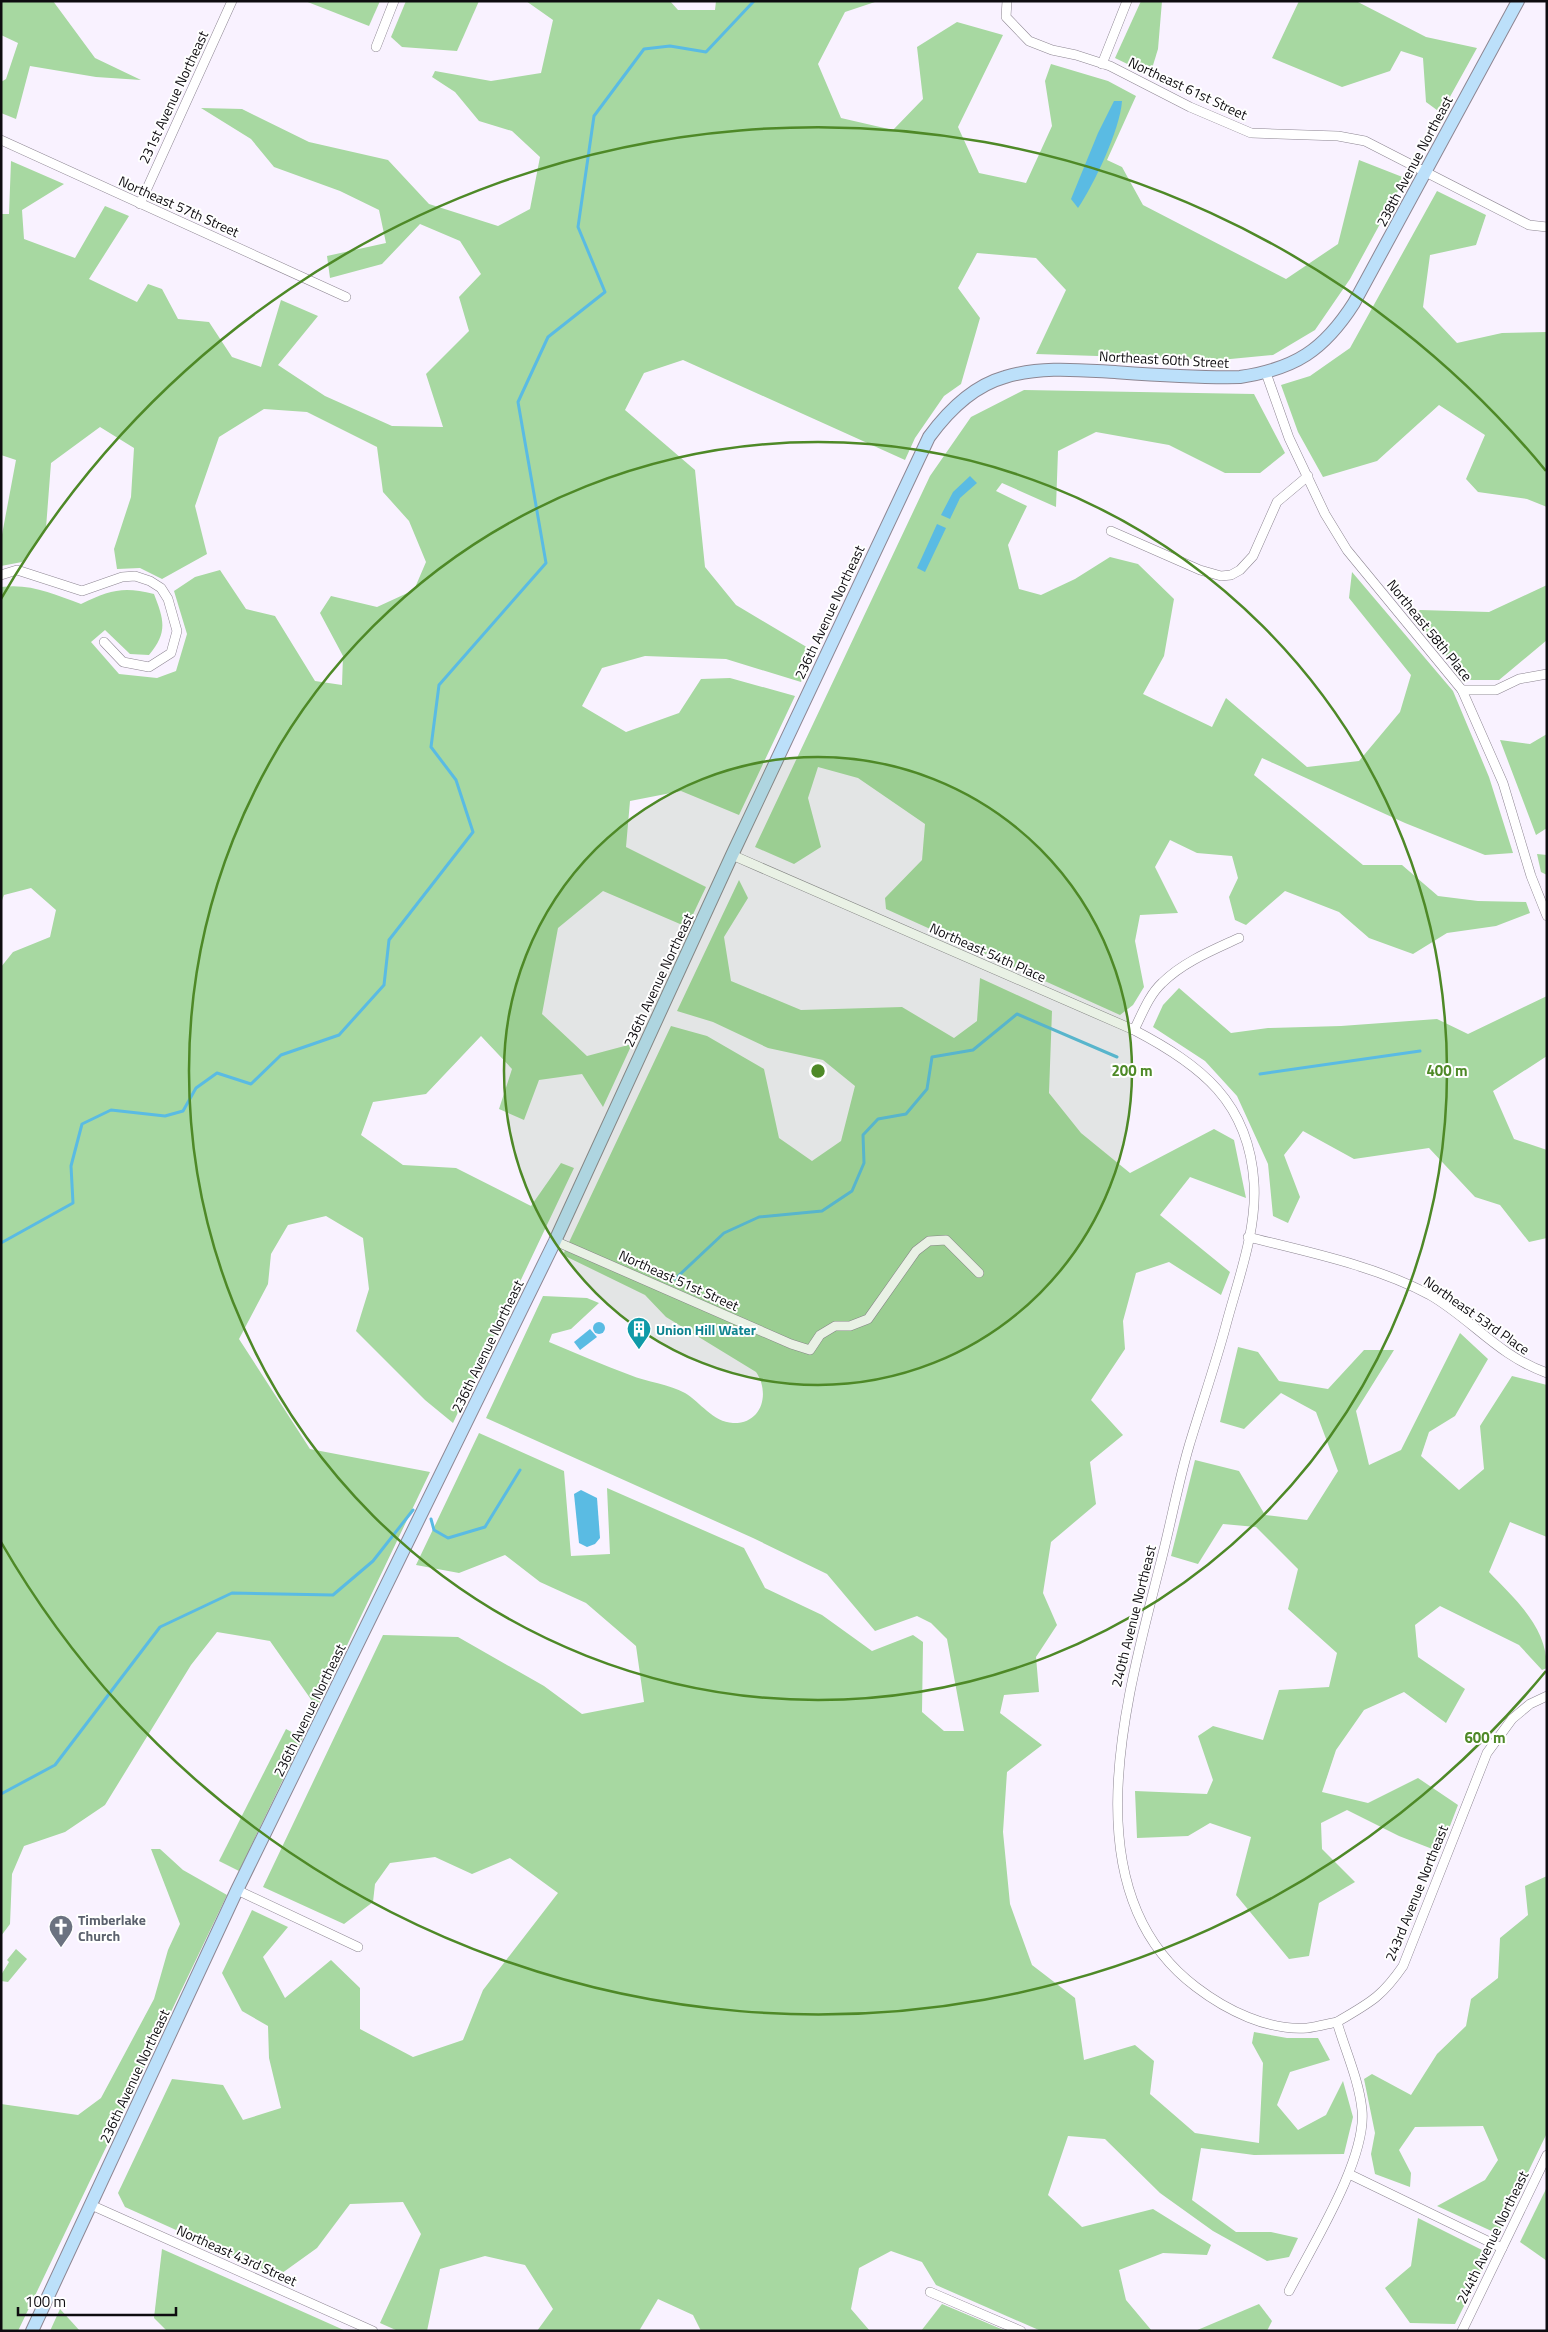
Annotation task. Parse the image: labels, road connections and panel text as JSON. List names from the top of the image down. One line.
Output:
{"streets":{"street":["Northeast 61st Street","231st Avenue Northeast","238th Avenue Northeast","Northeast 57th Street","Northeast 60th Street","236th Avenue Northeast","Northeast 58th Place","Northeast 54th Place","Northeast 51st Street","Northeast 53rd Place","240th Avenue Northeast","243rd Avenue Northeast","244th Avenue Northeast","Northeast 43rd Street"]},"crossings":[["Northeast 61st Street","238th Avenue Northeast"],["231st Avenue Northeast","Northeast 57th Street"],["238th Avenue Northeast","Northeast 60th Street"],["Northeast 60th Street","236th Avenue Northeast"],["Northeast 60th Street","Northeast 58th Place"],["236th Avenue Northeast","Northeast 54th Place"],["236th Avenue Northeast","Northeast 51st Street"],["236th Avenue Northeast","Northeast 43rd Street"],["Northeast 54th Place","240th Avenue Northeast"],["Northeast 53rd Place","240th Avenue Northeast"],["240th Avenue Northeast","243rd Avenue Northeast"]],"places":{"building":["Union Hill Water"],"church":["Timberlake Church"]},"scale_bar":"100 m","rings":["200 m","400 m","600 m"]}
